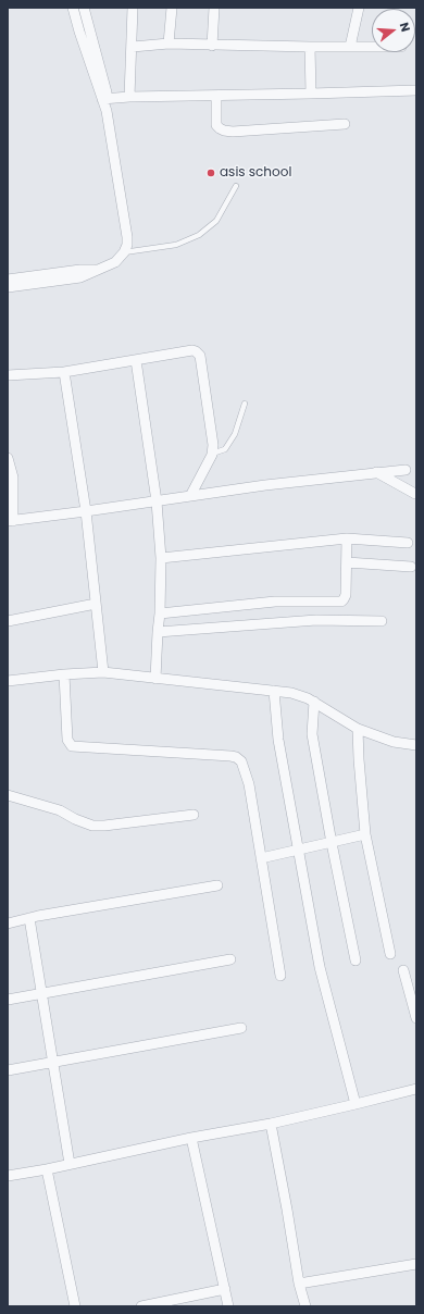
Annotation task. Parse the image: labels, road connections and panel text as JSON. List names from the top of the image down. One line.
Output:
{"places":["asis school"],"north":"right"}
